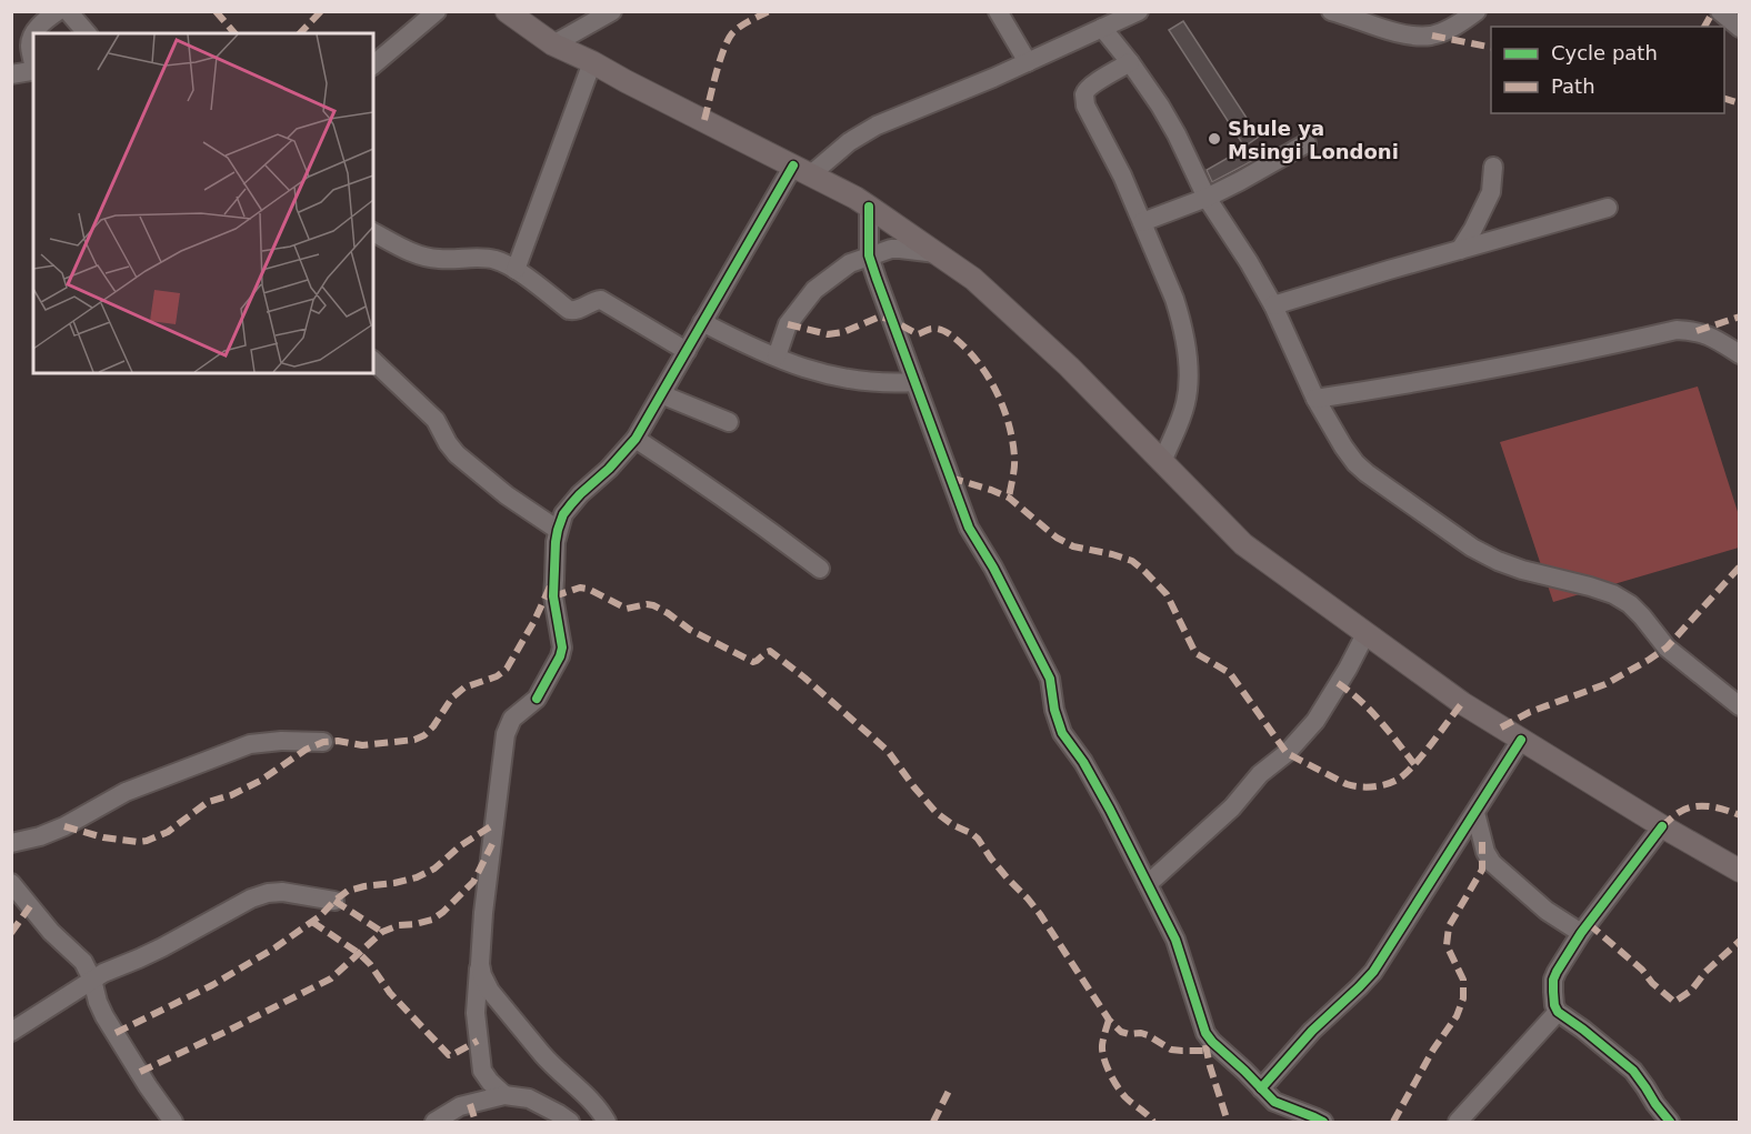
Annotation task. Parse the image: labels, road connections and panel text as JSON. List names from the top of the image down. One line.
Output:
{"places":["Shule ya Msingi Londoni"],"legend":["Cycle path","Path"]}
